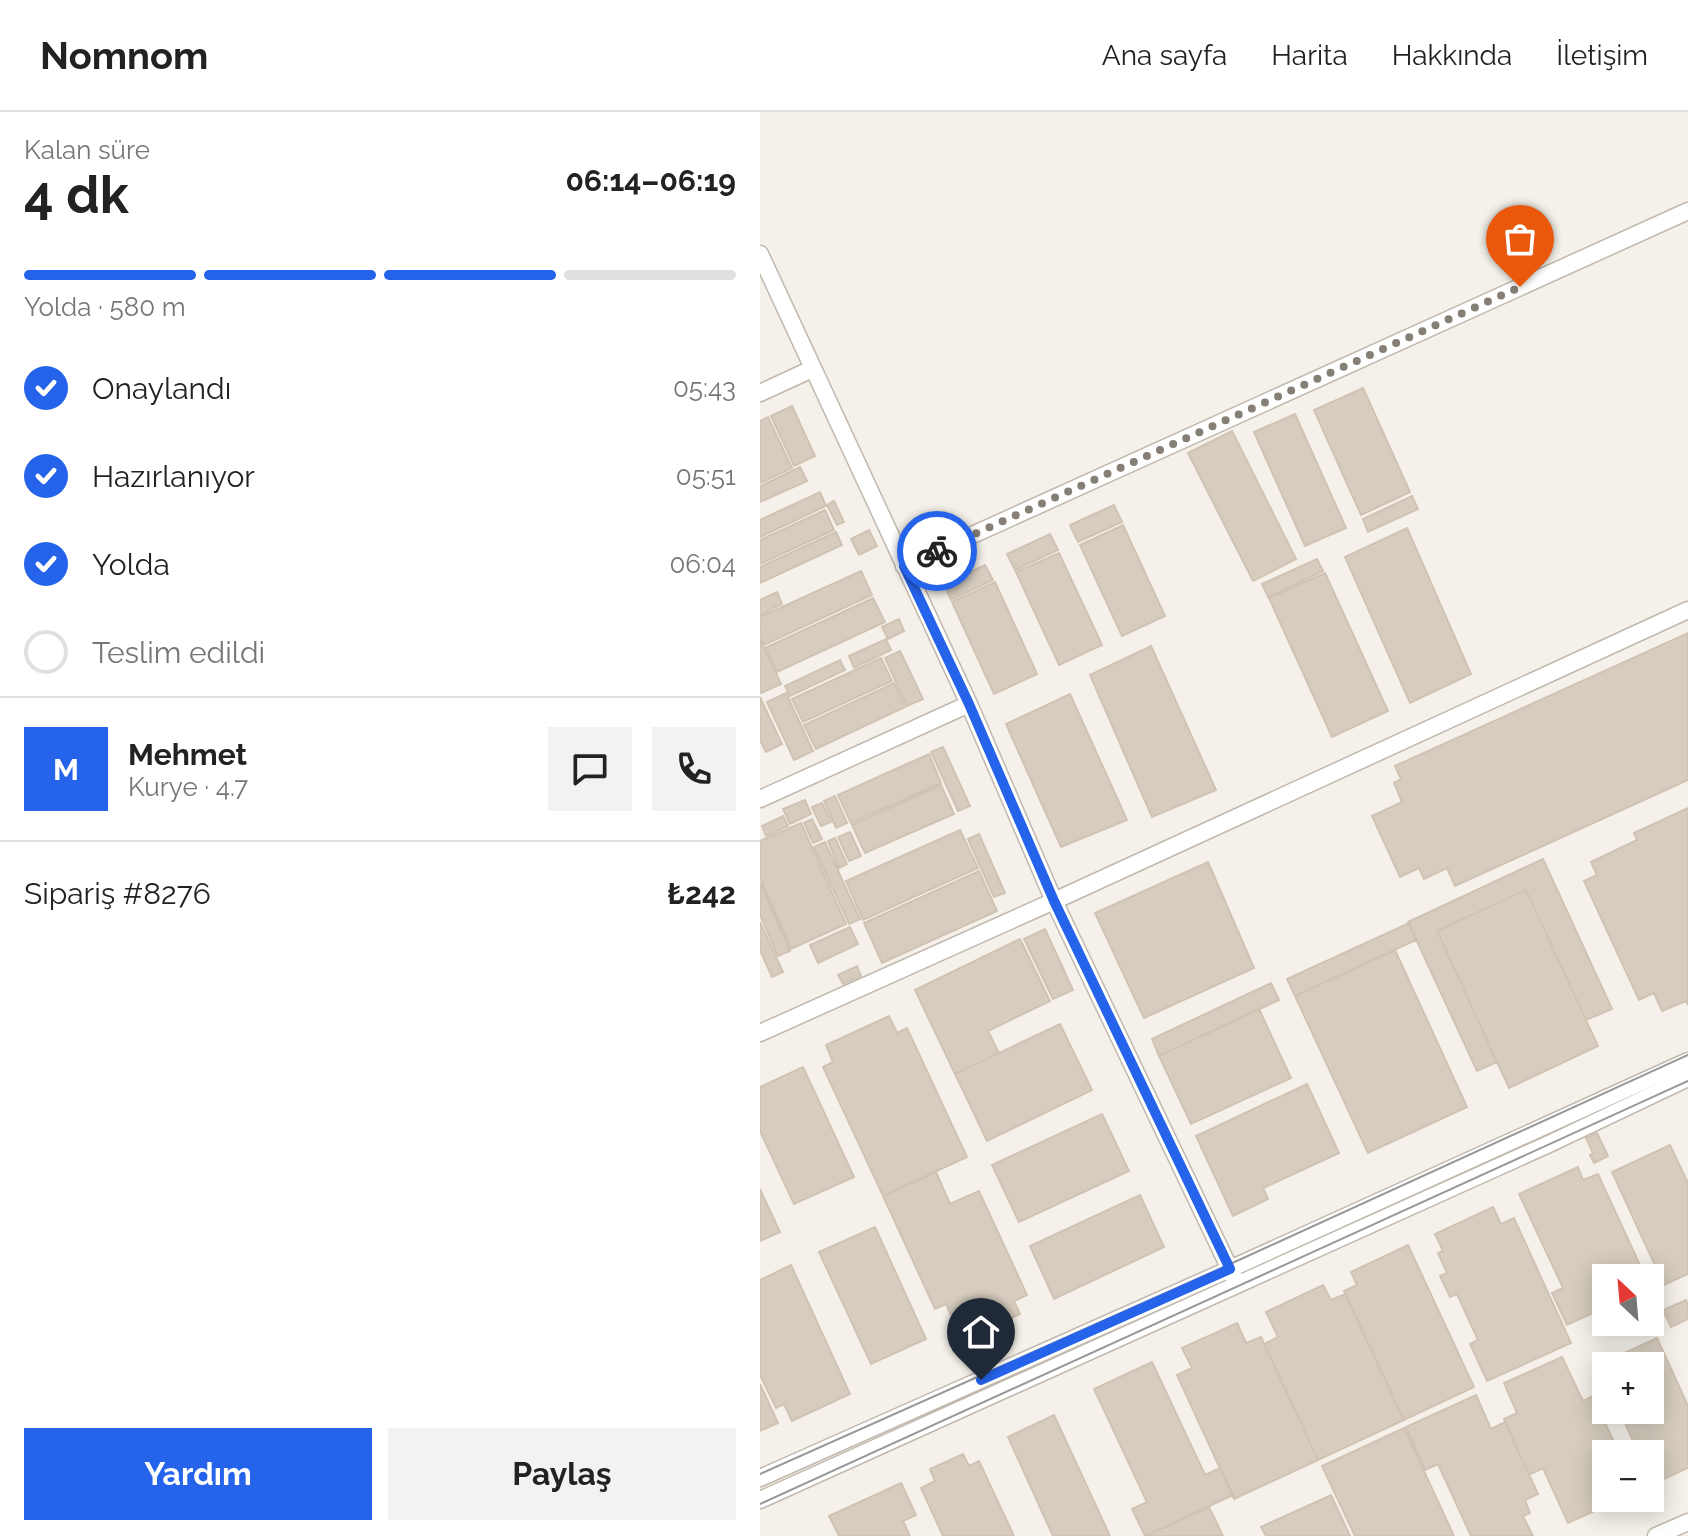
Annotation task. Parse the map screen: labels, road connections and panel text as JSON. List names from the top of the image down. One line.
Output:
{"north":"top left","page":{"header":"Nomnom","nav":["Ana sayfa","Harita","Hakkında","İletişim"],"heading":["4 dk","Kalan süre","06:14–06:19"],"panel":["Mehmet","Kurye · 4.7","Sipariş #8276","₺242"],"bar":"Yolda · 580 m","list":[["Onaylandı","05:43"],["Hazırlanıyor","05:51"],["Yolda","06:04"],"Teslim edildi"],"round":"M","map_buttons":["+","−"],"buttons":["Yardım","Paylaş"]}}
